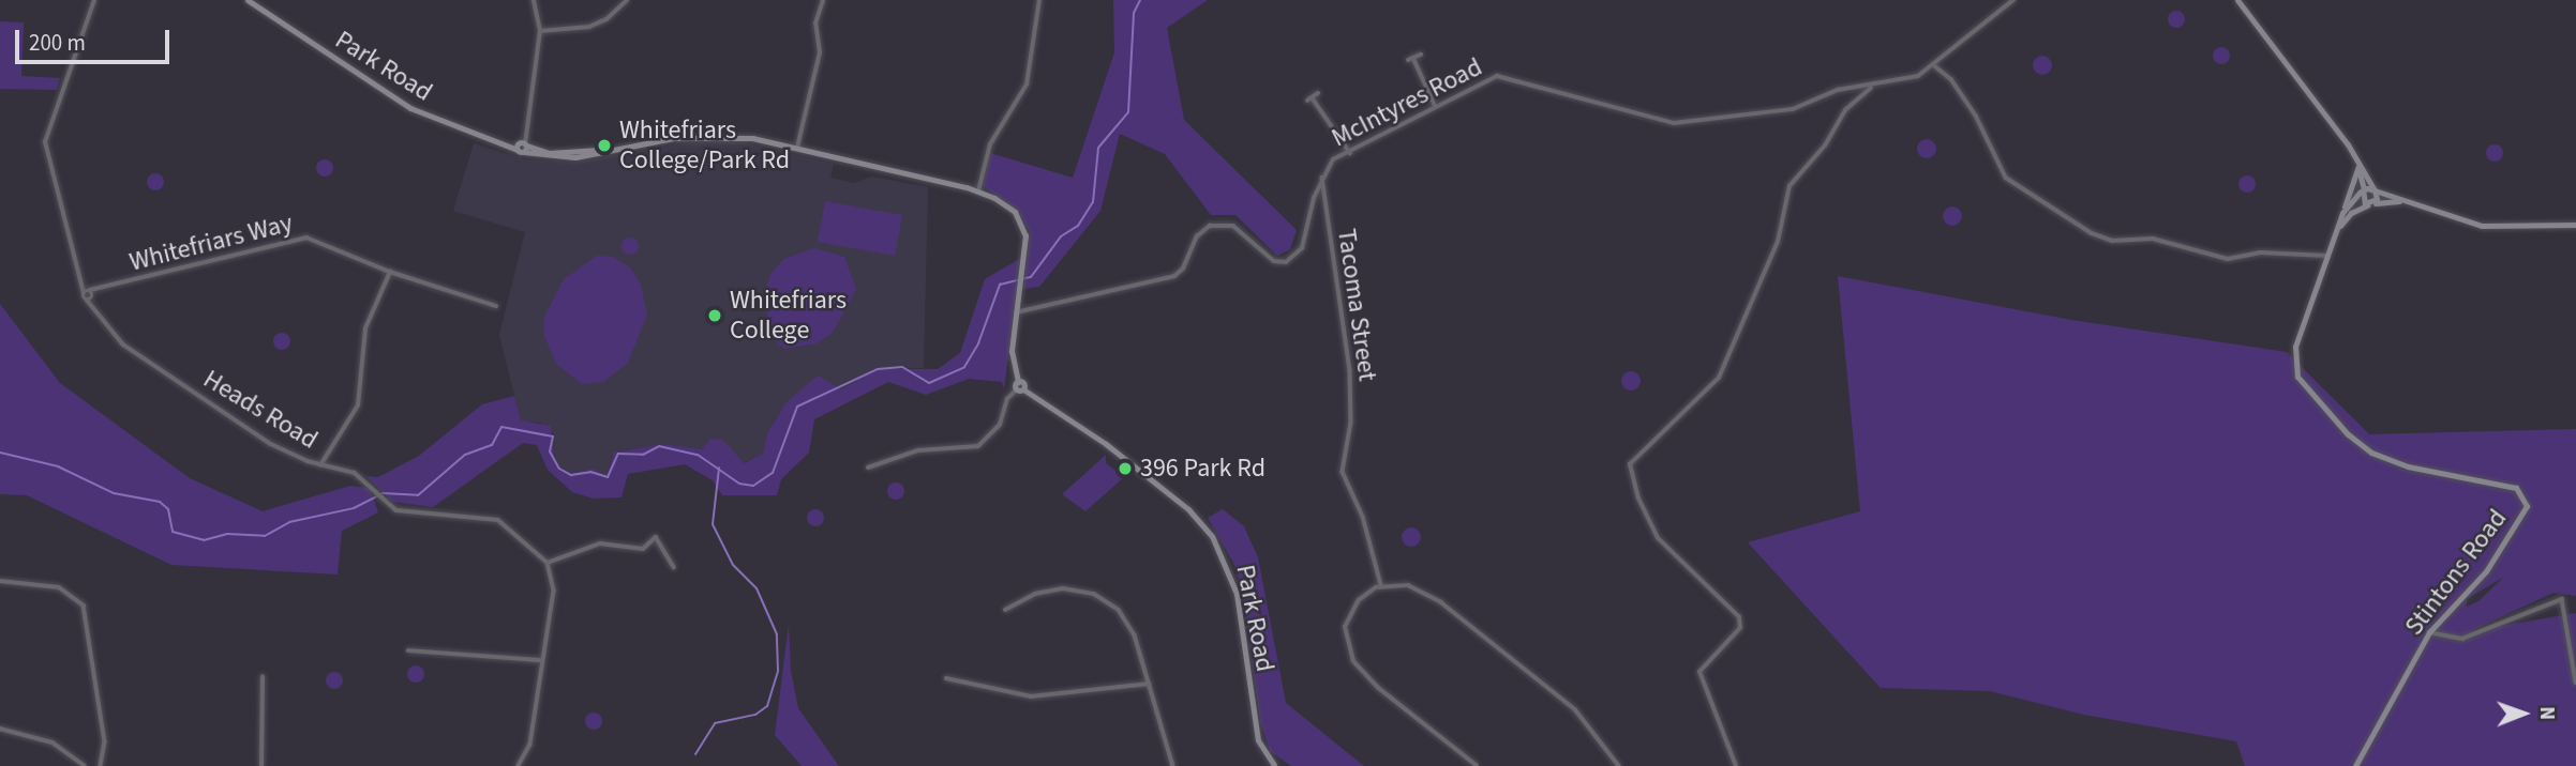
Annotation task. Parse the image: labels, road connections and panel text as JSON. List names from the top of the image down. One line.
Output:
{"streets":{"street":["Park Road","McIntyres Road","Whitefriars Way","Tacoma Street","Heads Road","Stintons Road"]},"crossings":[["Park Road","McIntyres Road"],["McIntyres Road","Tacoma Street"],["Whitefriars Way","Heads Road"]],"places":["Whitefriars College/Park Rd","Whitefriars College","396 Park Rd"],"scale_bar":"200 m","north":"right"}
